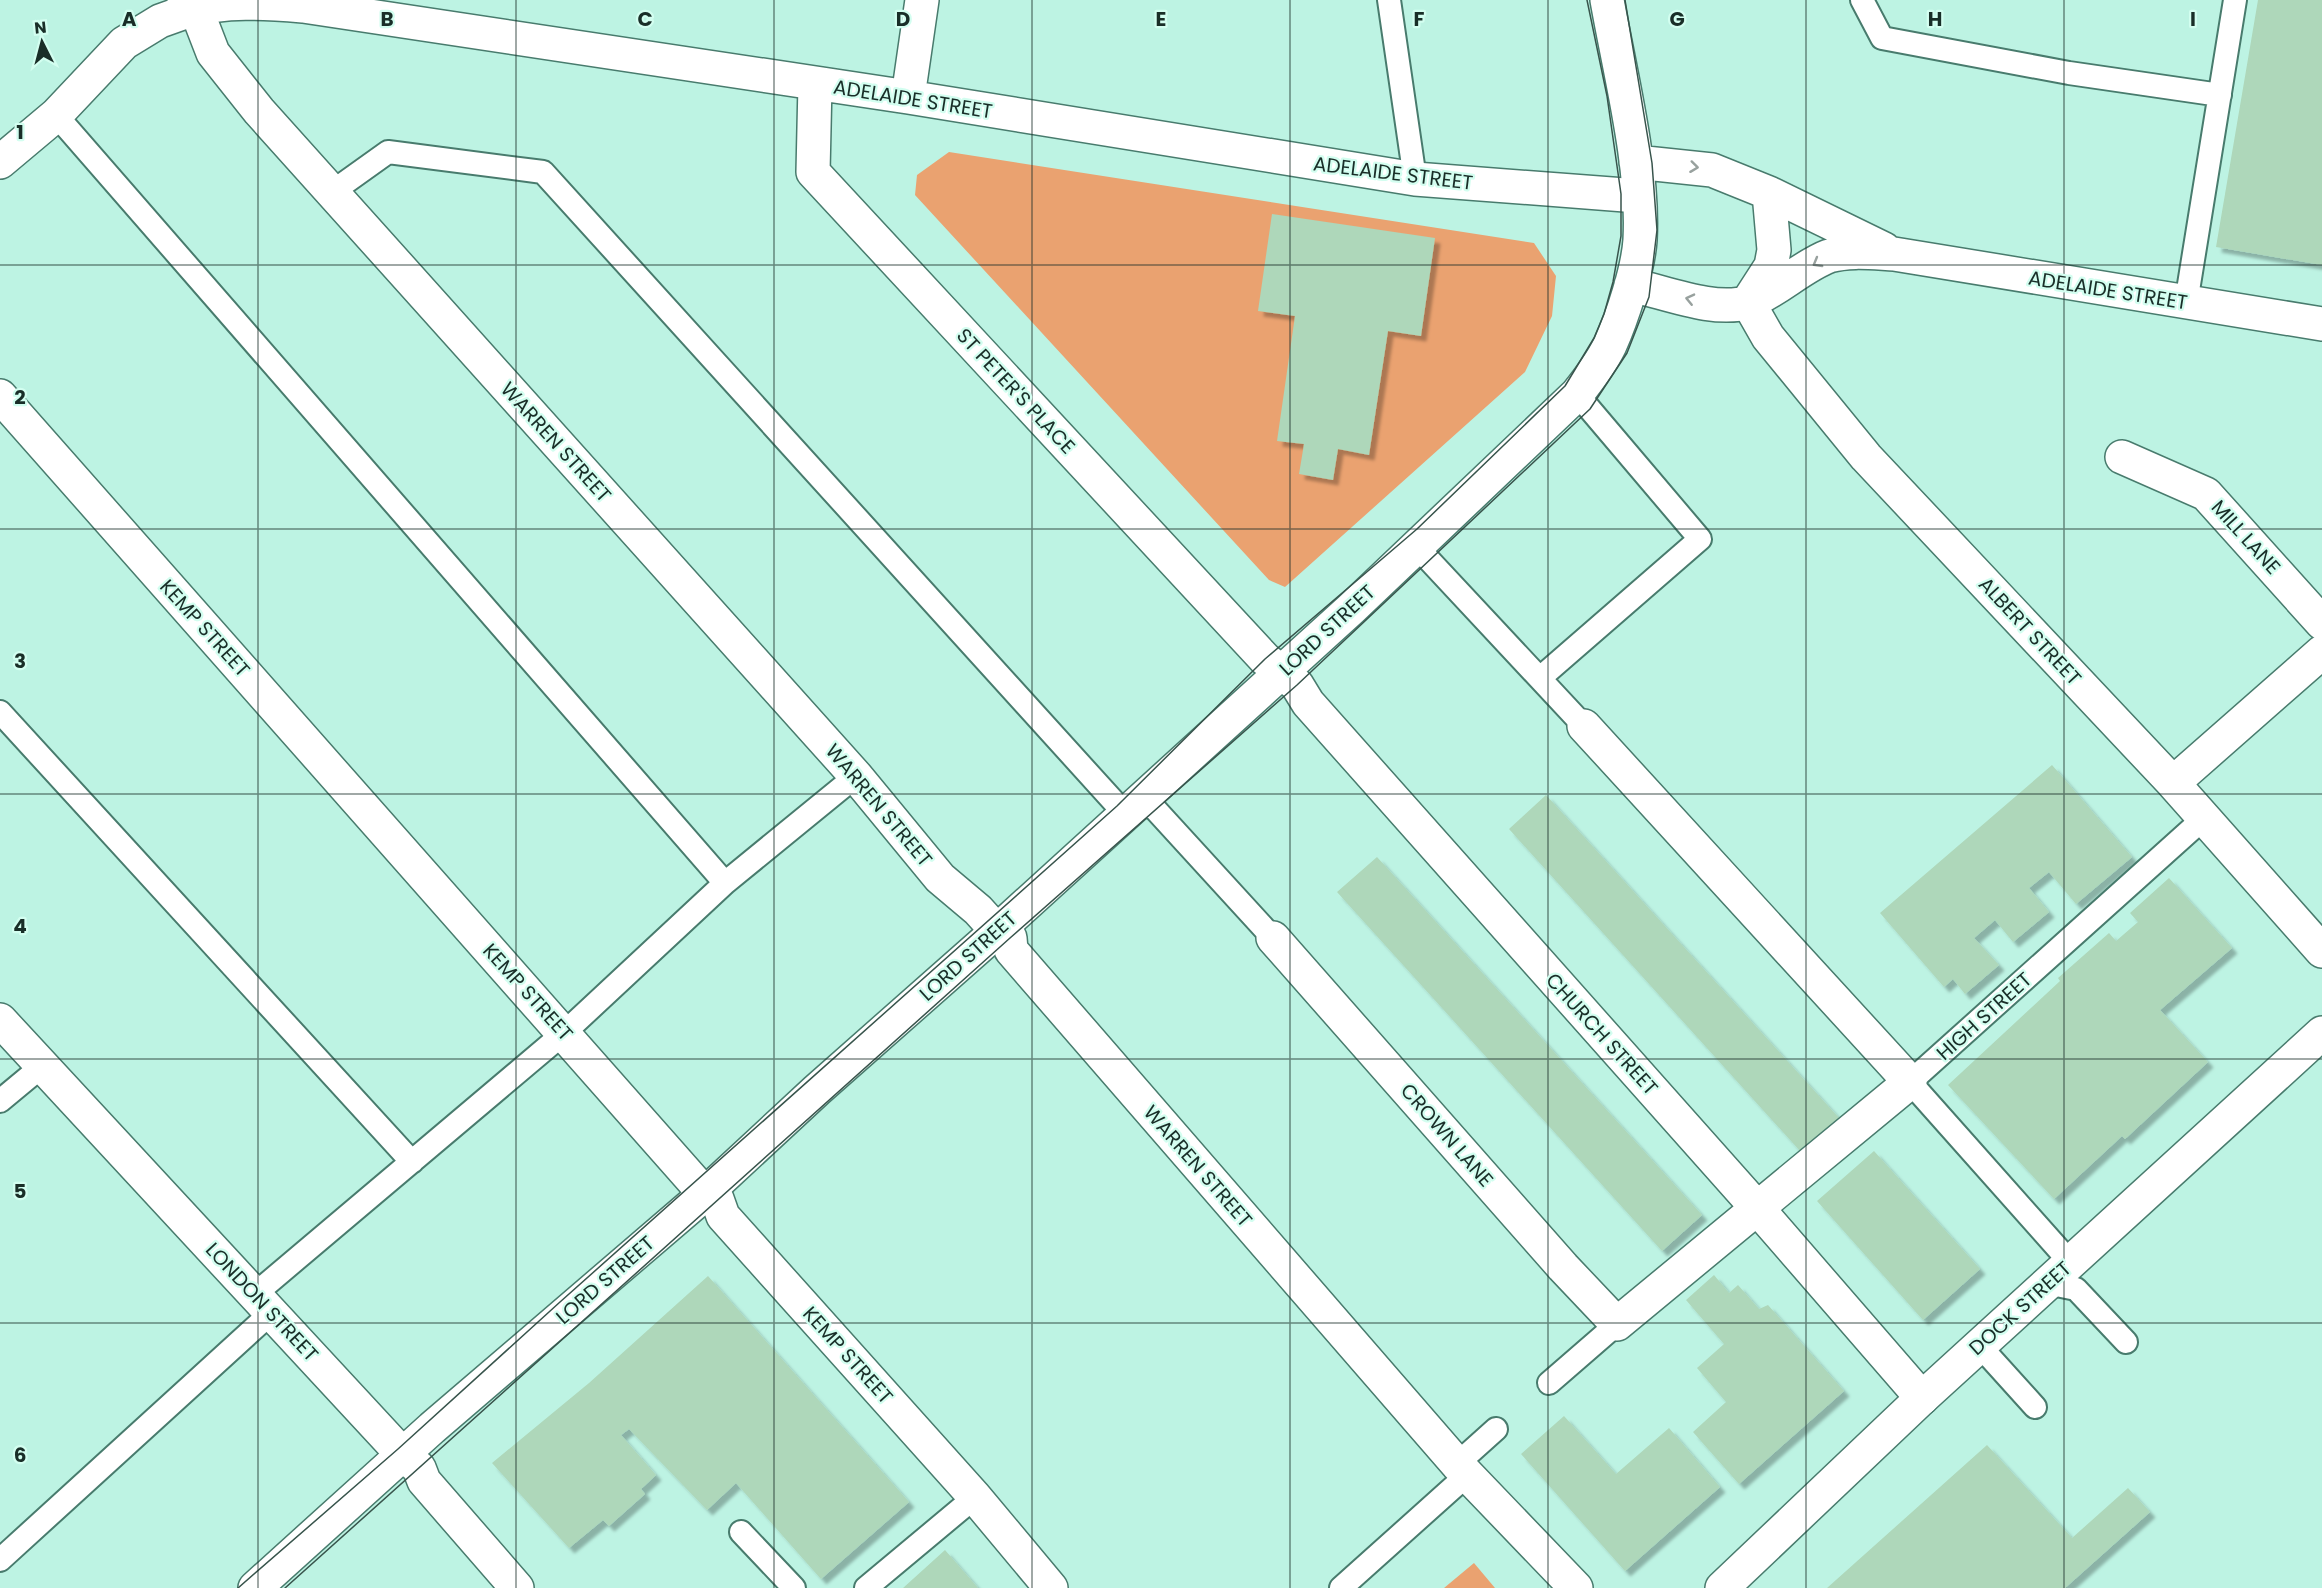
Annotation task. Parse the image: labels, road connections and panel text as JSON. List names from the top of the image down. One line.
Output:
{"streets":{"main road":["ADELAIDE STREET","ST PETER'S PLACE","WARREN STREET","MILL LANE","KEMP STREET","LORD STREET","ALBERT STREET","HIGH STREET","CHURCH STREET","CROWN LANE","LONDON STREET","DOCK STREET"]},"crossings":[["ADELAIDE STREET","ST PETER'S PLACE"],["ADELAIDE STREET","WARREN STREET"],["ADELAIDE STREET","LORD STREET"],["ADELAIDE STREET","ALBERT STREET"],["ST PETER'S PLACE","LORD STREET"],["ST PETER'S PLACE","CHURCH STREET"],["WARREN STREET","LORD STREET"],["WARREN STREET","CROWN LANE"],["KEMP STREET","LORD STREET"],["LORD STREET","CHURCH STREET"],["LORD STREET","CROWN LANE"],["LORD STREET","LONDON STREET"],["ALBERT STREET","HIGH STREET"],["HIGH STREET","CHURCH STREET"],["CHURCH STREET","DOCK STREET"]],"north":"top","grid":{"columns":["A","B","C","D","E","F","G","H","I"],"rows":["1","2","3","4","5","6"]}}
